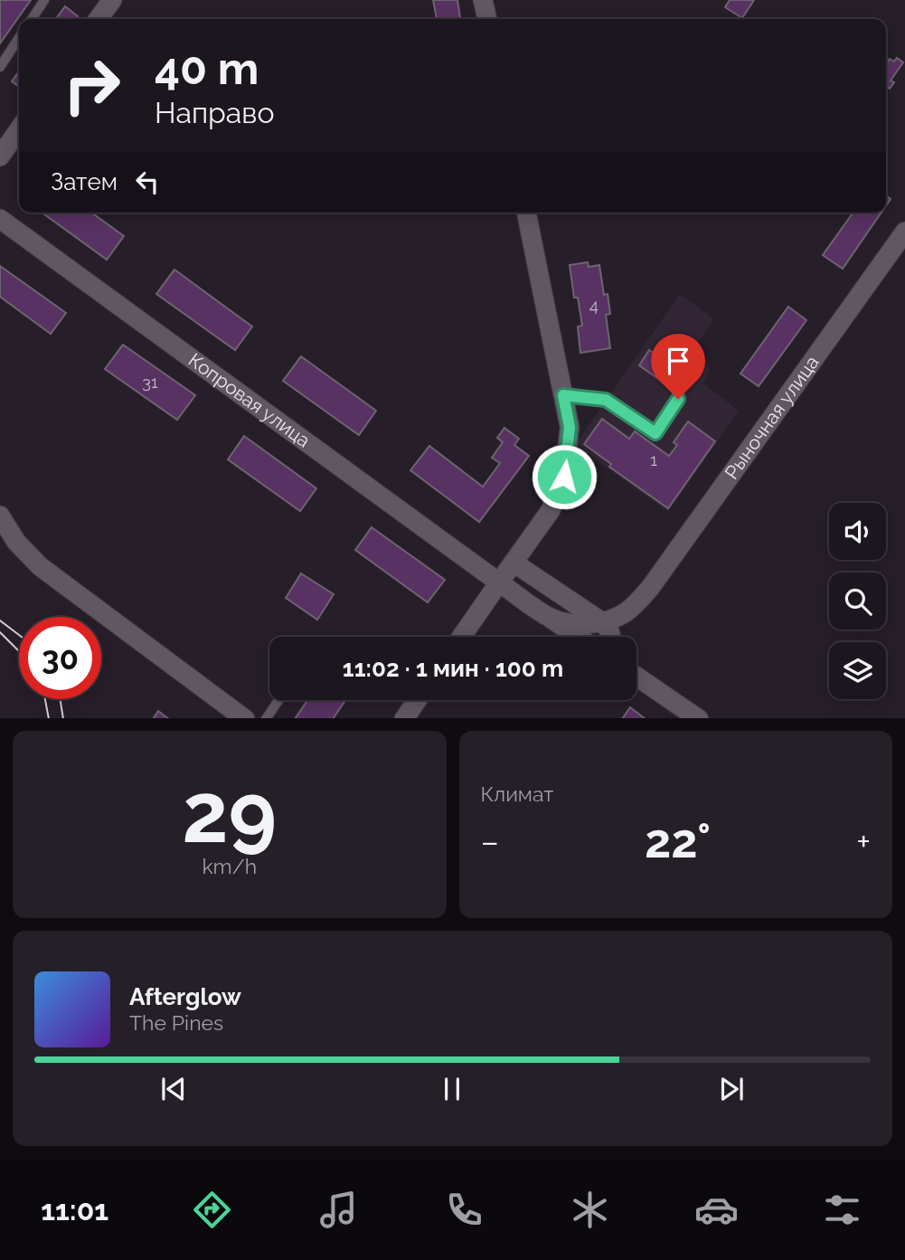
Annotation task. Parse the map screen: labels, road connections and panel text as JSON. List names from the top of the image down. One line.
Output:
{"streets":{"street":["Копровая улица","Рыночная улица"]},"crossings":[["Копровая улица","Рыночная улица"]],"house_numbers":["4","31","1"],"page":{"turn":["40 m","Направо"],"then":"Затем","limit":"30","trip":"11:02 · 1 мин · 100 m","tile":[["29","km/h"],"Климат"],"heat":["−","22°","+"],"song":["Afterglow","The Pines"],"tabs":"11:01"}}
